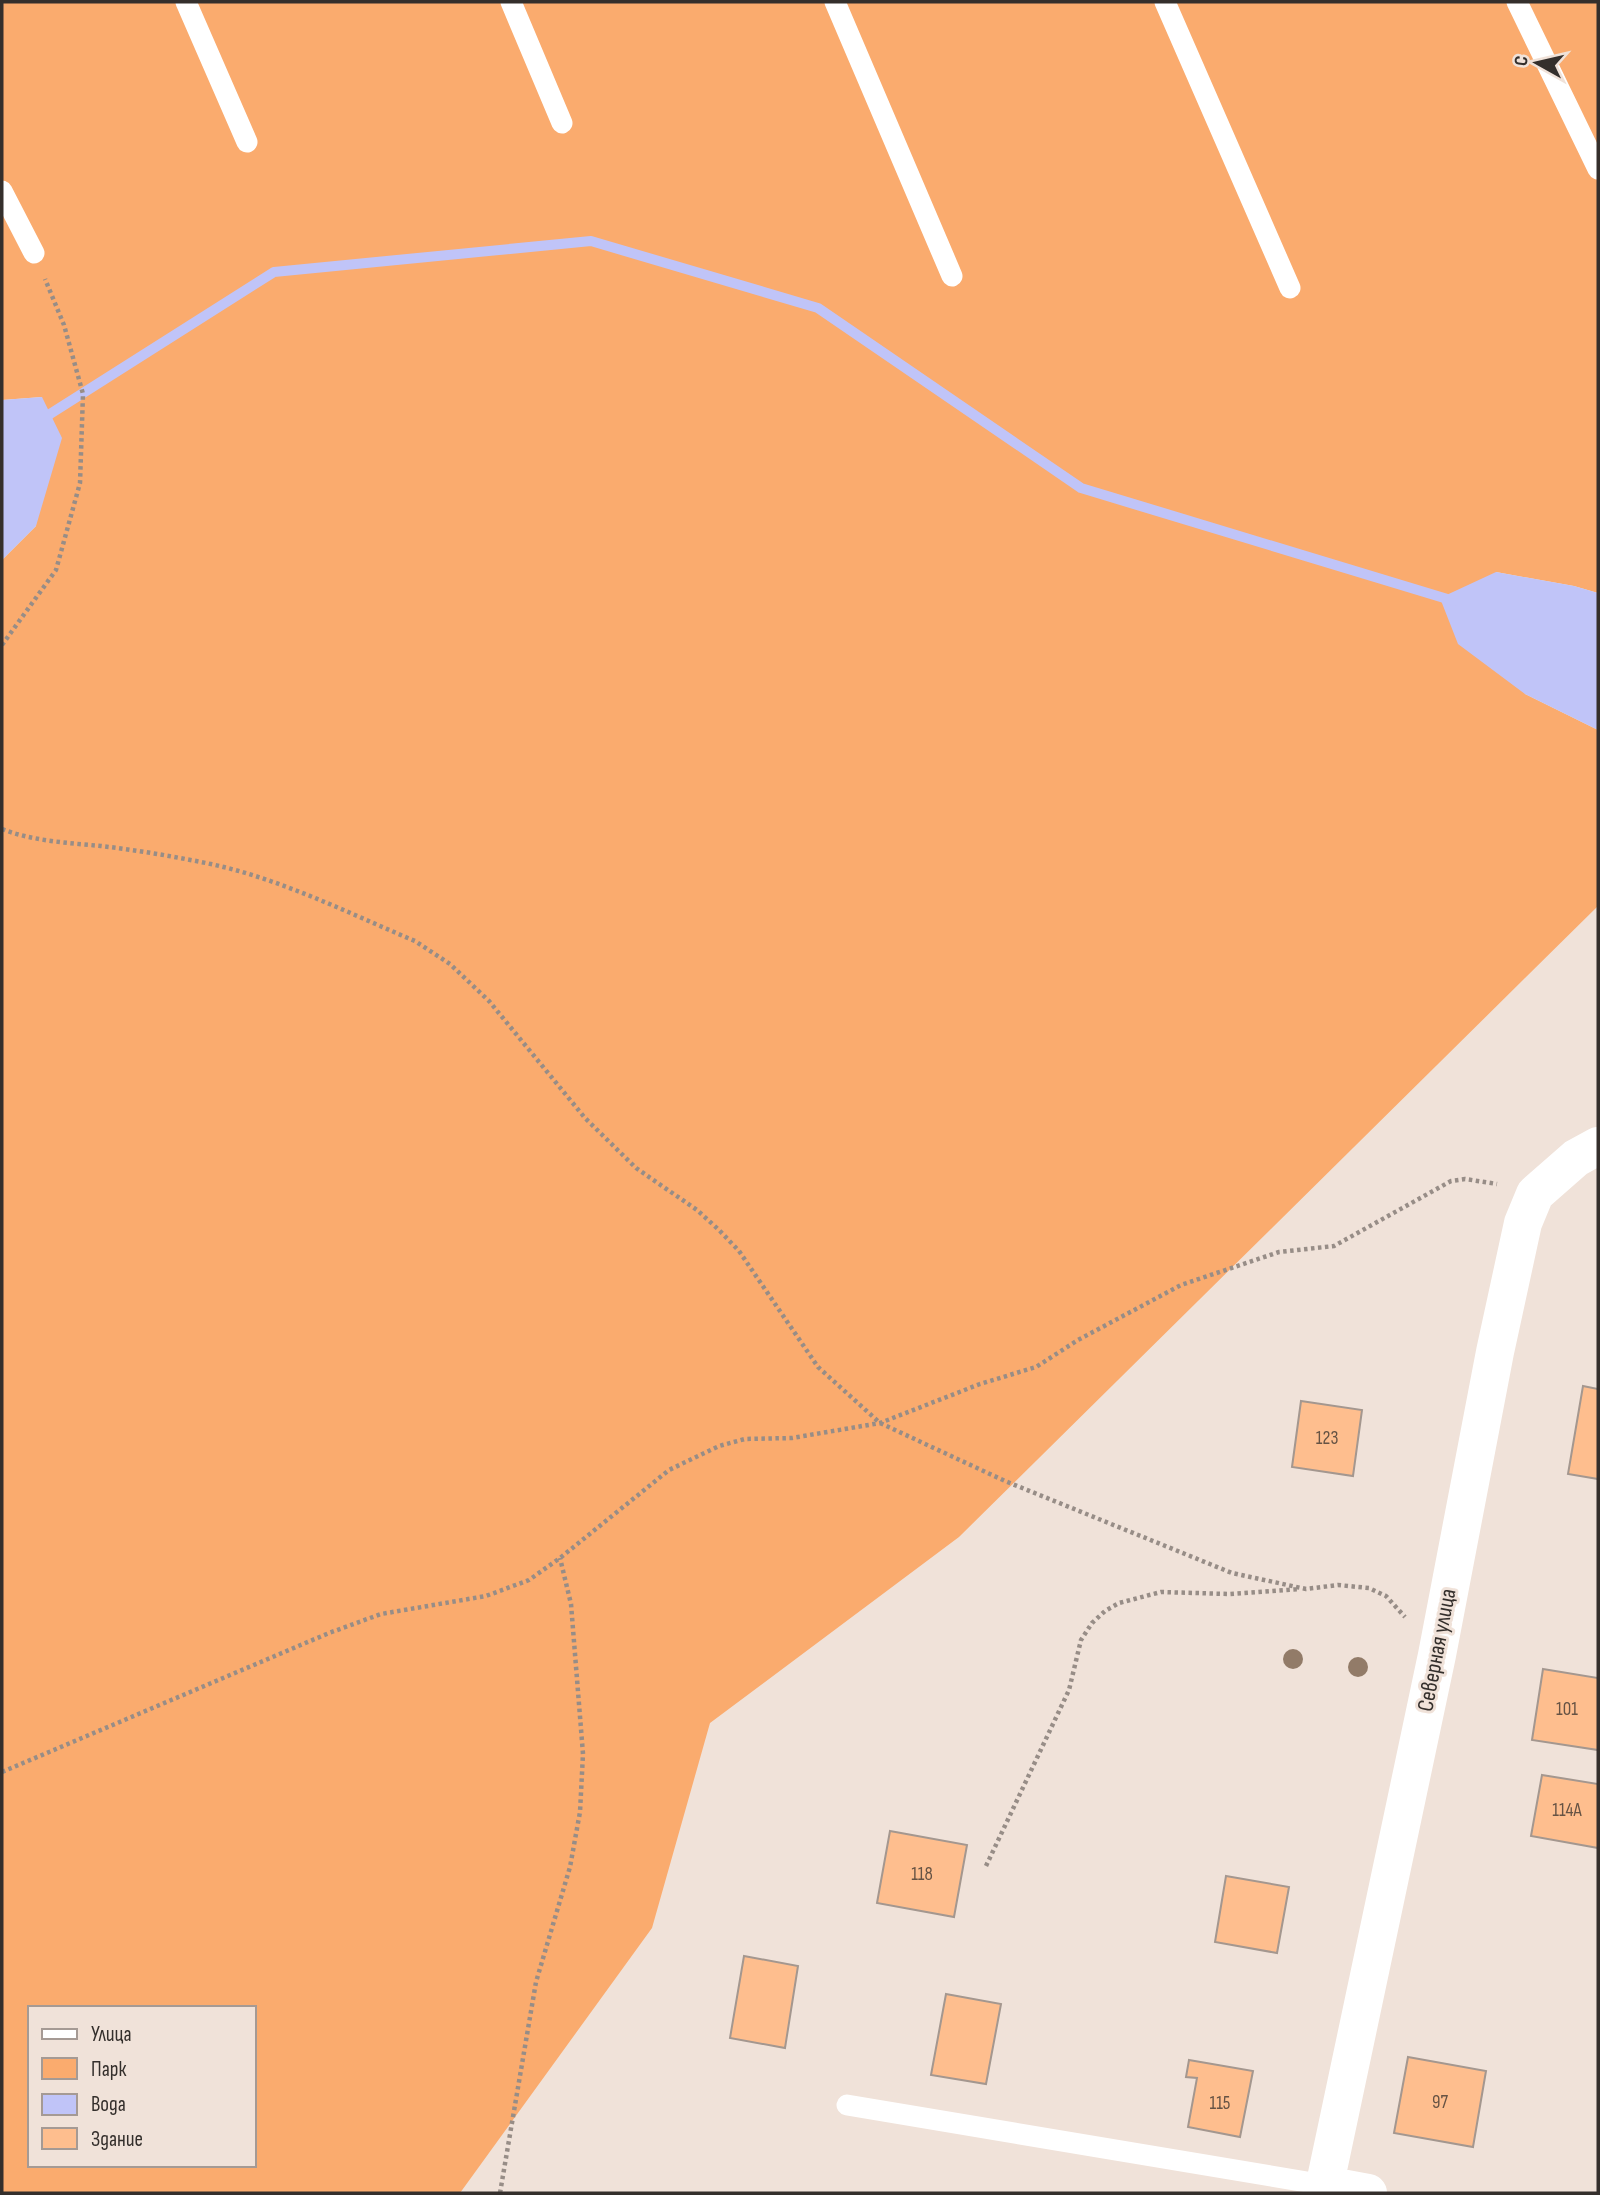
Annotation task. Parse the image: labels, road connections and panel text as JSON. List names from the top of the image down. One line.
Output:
{"streets":{"street":["Северная улица"]},"house_numbers":["123","101","114А","118","97","115"],"legend":["Улица","Парк","Вода","Здание"],"north":"left"}
